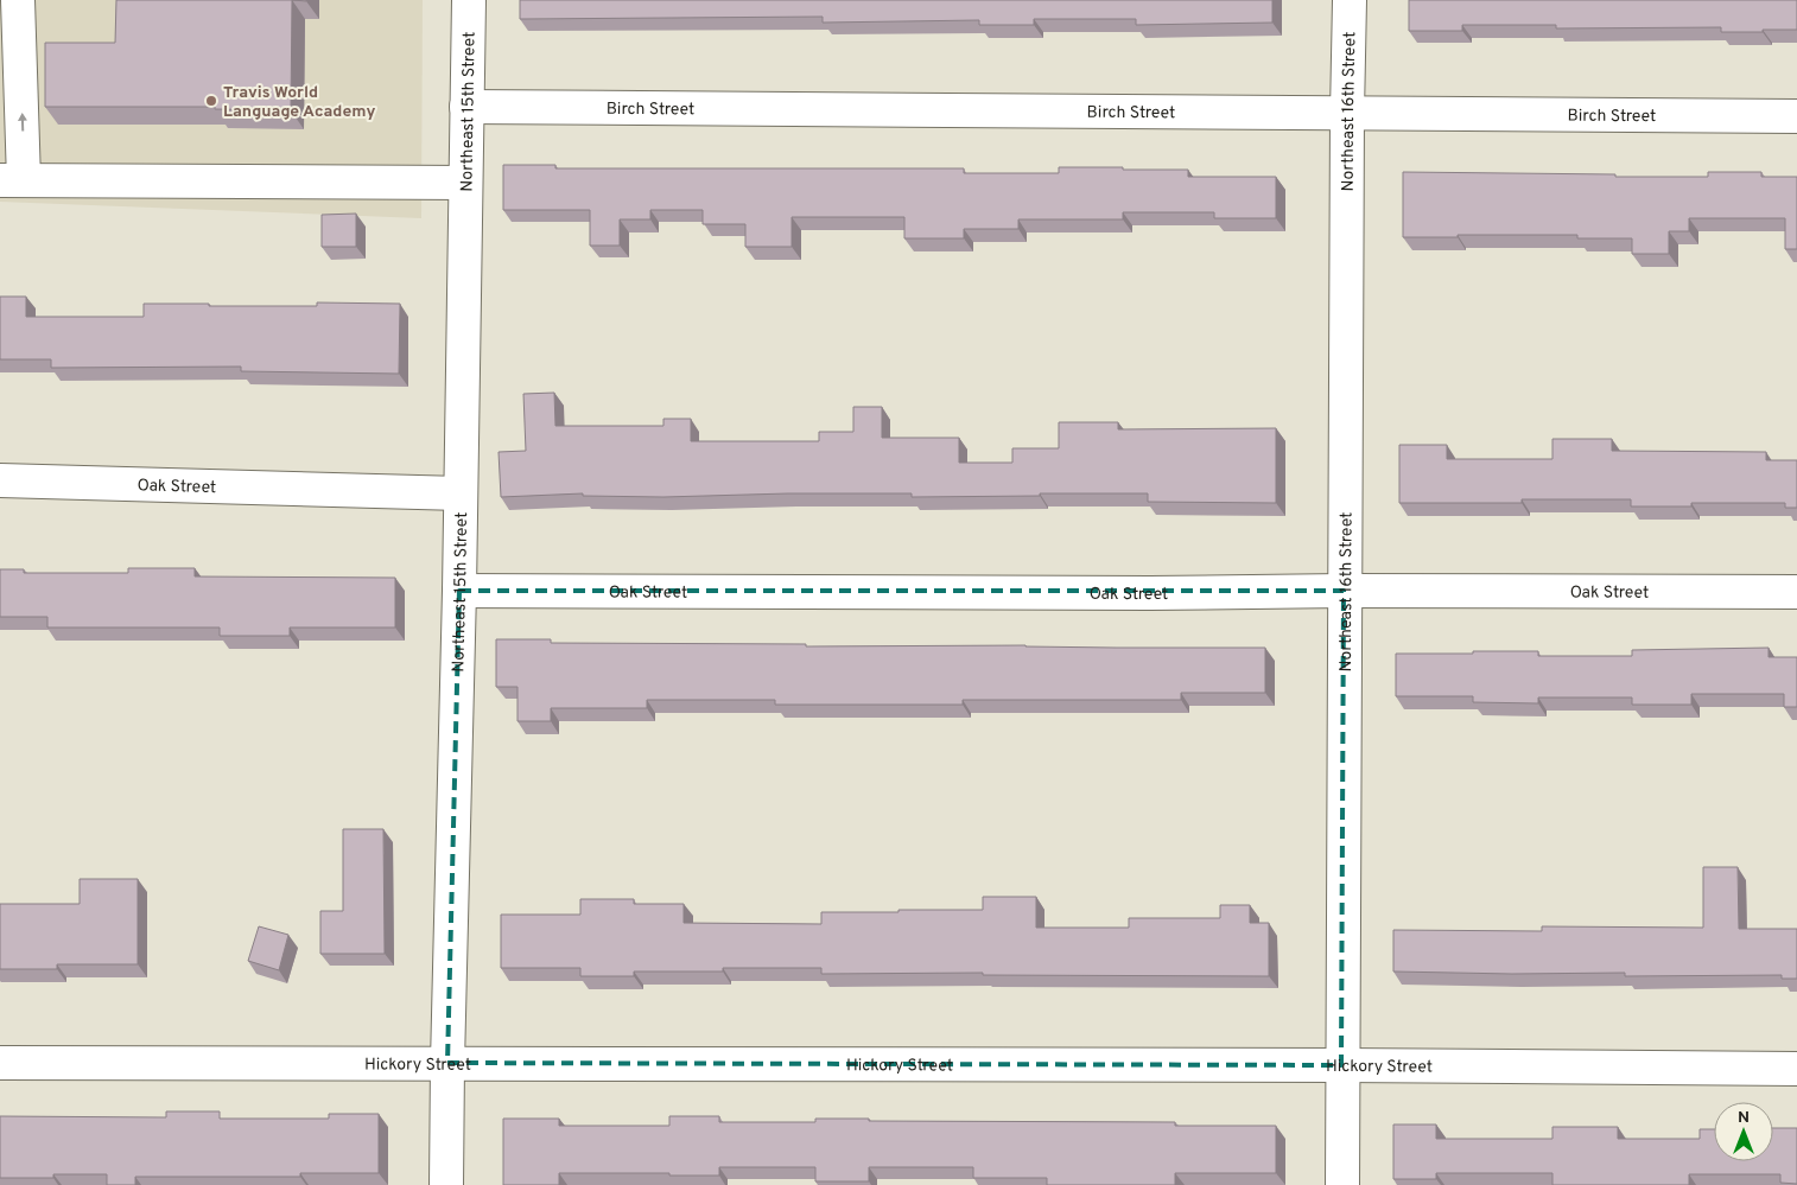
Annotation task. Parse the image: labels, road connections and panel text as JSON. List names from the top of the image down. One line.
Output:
{"streets":{"street":["Birch Street","Northeast 15th Street","Northeast 16th Street","Oak Street","Hickory Street"]},"crossings":[["Birch Street","Northeast 15th Street"],["Birch Street","Northeast 16th Street"],["Northeast 15th Street","Oak Street"],["Northeast 15th Street","Hickory Street"],["Northeast 16th Street","Oak Street"],["Northeast 16th Street","Hickory Street"]],"places":["Travis World Language Academy"],"north":"top"}
